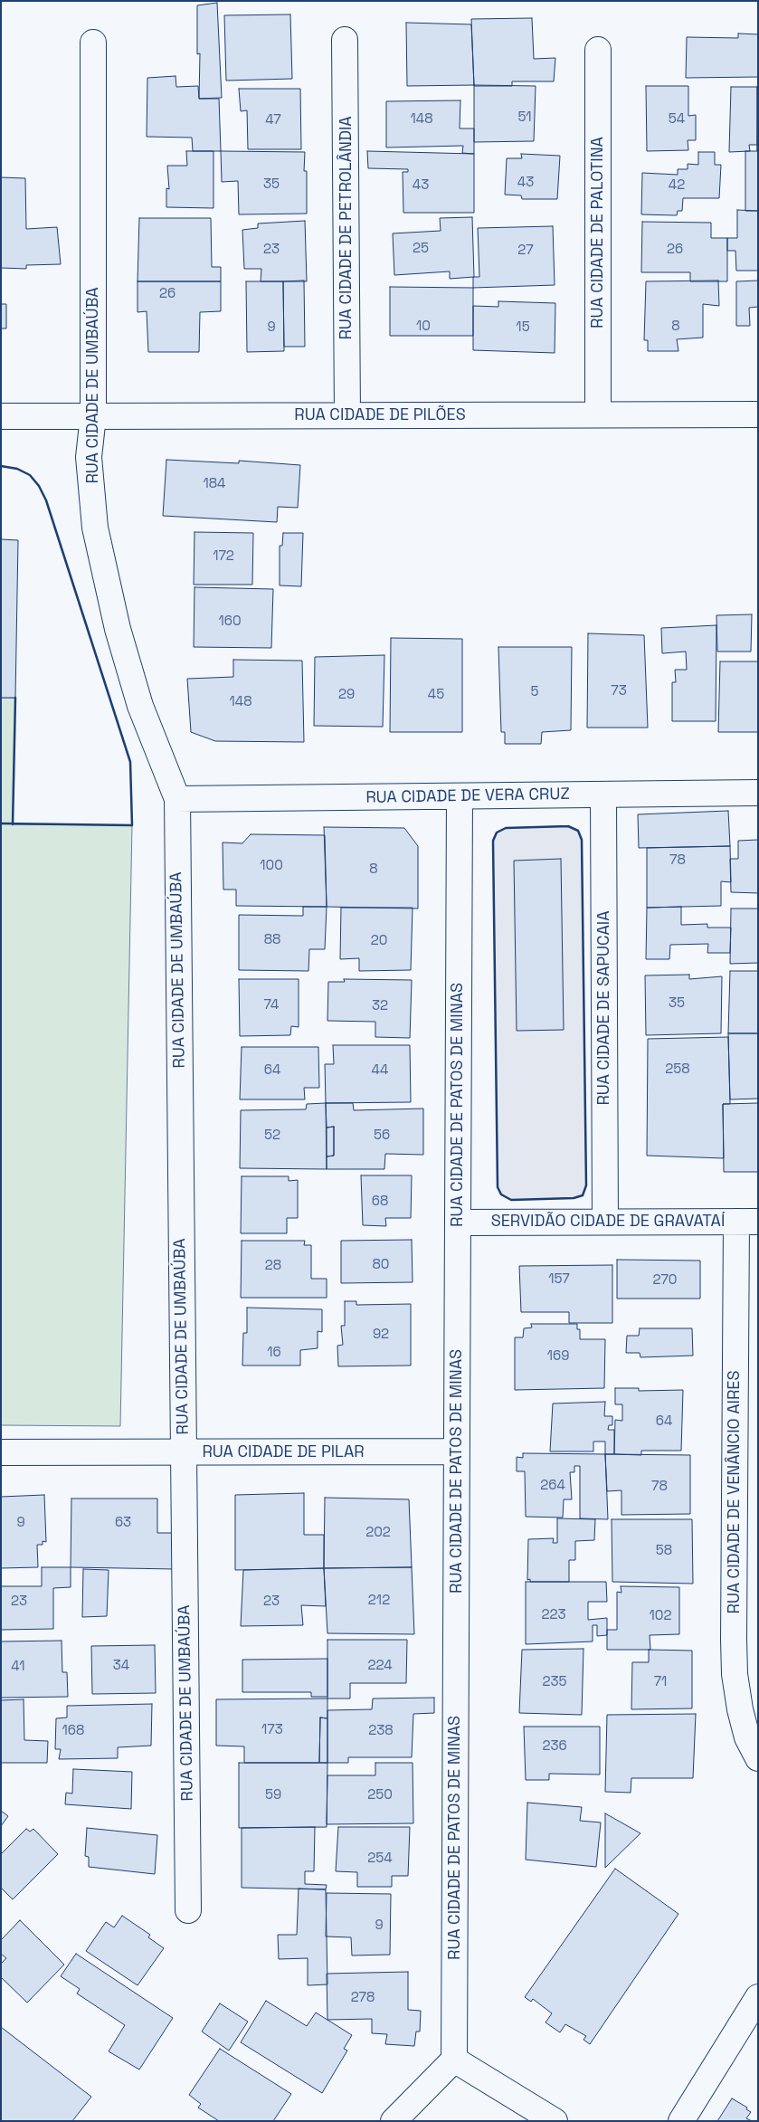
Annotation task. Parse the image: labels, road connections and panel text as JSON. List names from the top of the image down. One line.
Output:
{"streets":{"street":["RUA CIDADE DE PETROLÂNDIA","RUA CIDADE DE PALOTINA","RUA CIDADE DE UMBAÚBA","RUA CIDADE DE PILÕES","RUA CIDADE DE VERA CRUZ","RUA CIDADE DE SAPUCAIA","RUA CIDADE DE PATOS DE MINAS","SERVIDÃO CIDADE DE GRAVATAÍ","RUA CIDADE DE PILAR","RUA CIDADE DE VENÂNCIO AIRES"]},"crossings":[["RUA CIDADE DE PETROLÂNDIA","RUA CIDADE DE PILÕES"],["RUA CIDADE DE PALOTINA","RUA CIDADE DE PILÕES"],["RUA CIDADE DE UMBAÚBA","RUA CIDADE DE PILÕES"],["RUA CIDADE DE UMBAÚBA","RUA CIDADE DE VERA CRUZ"],["RUA CIDADE DE UMBAÚBA","RUA CIDADE DE PILAR"],["RUA CIDADE DE VERA CRUZ","RUA CIDADE DE SAPUCAIA"],["RUA CIDADE DE VERA CRUZ","RUA CIDADE DE PATOS DE MINAS"],["RUA CIDADE DE SAPUCAIA","SERVIDÃO CIDADE DE GRAVATAÍ"],["RUA CIDADE DE PATOS DE MINAS","SERVIDÃO CIDADE DE GRAVATAÍ"],["RUA CIDADE DE PATOS DE MINAS","RUA CIDADE DE PILAR"],["SERVIDÃO CIDADE DE GRAVATAÍ","RUA CIDADE DE VENÂNCIO AIRES"]],"house_numbers":["51","148","54","47","43","35","43","42","25","23","26","27","26","10","8","9","15","184","172","160","73","5","29","45","148","78","100","8","88","20","35","74","32","258","64","44","52","56","68","80","28","157","270","92","16","169","64","264","78","9","63","202","58","212","23","23","223","102","34","224","41","235","71","173","168","238","236","59","250","254","9","278"]}
